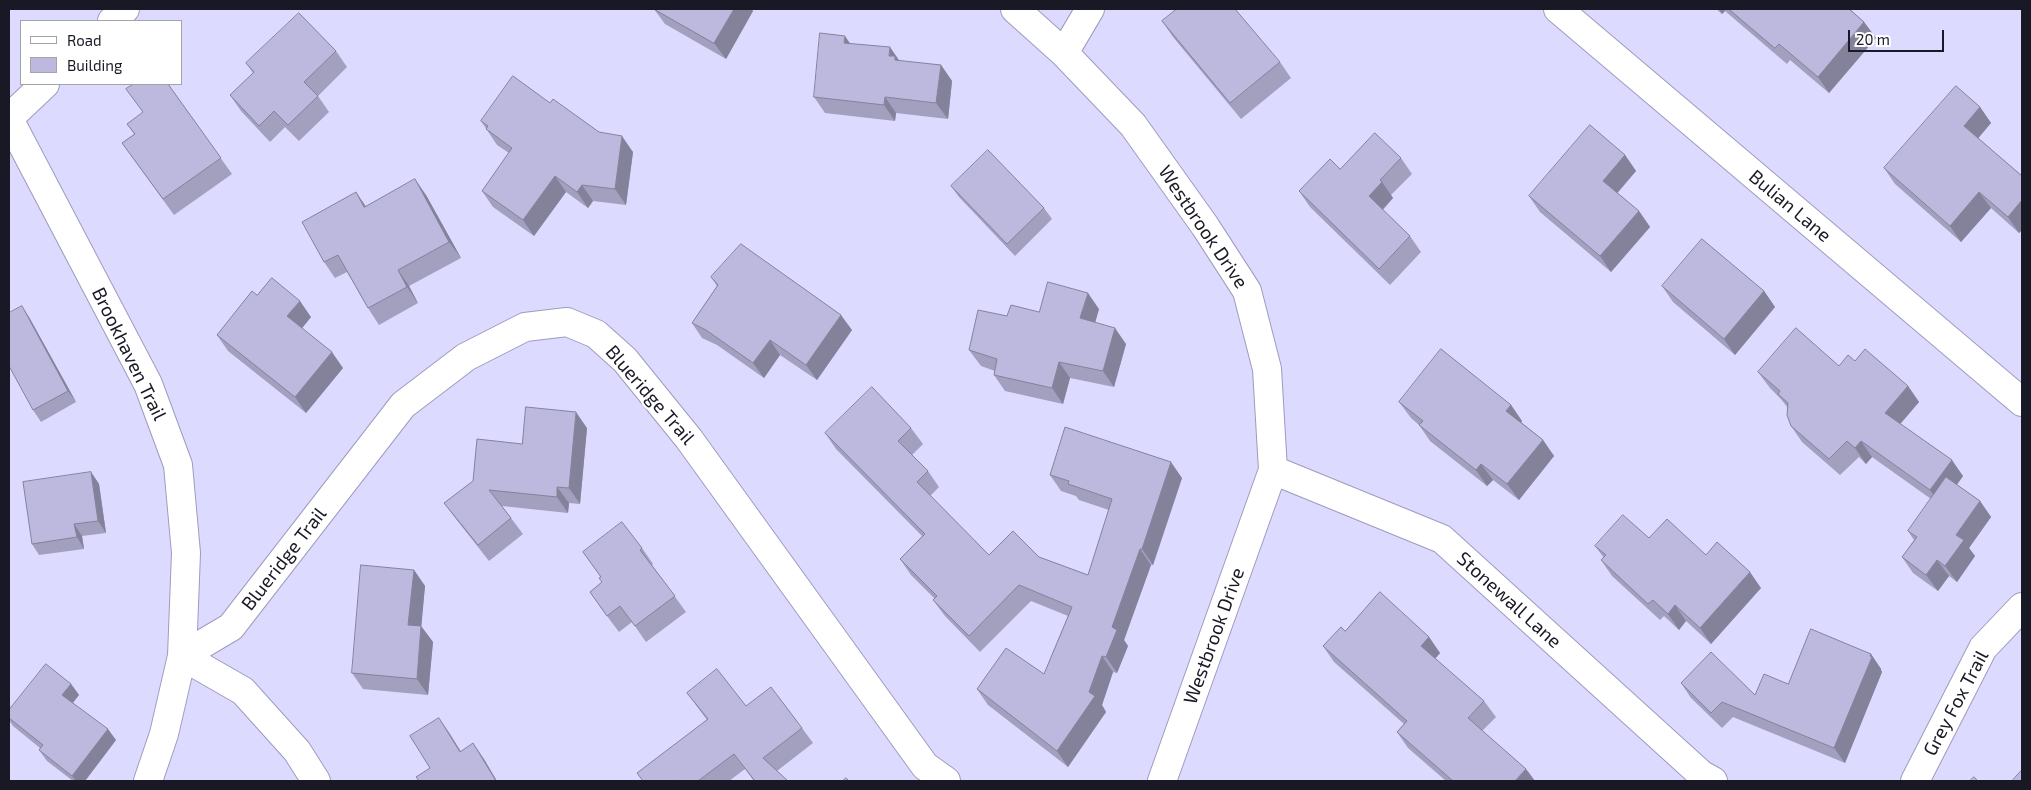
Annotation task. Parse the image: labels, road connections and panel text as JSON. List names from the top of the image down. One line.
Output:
{"streets":{"street":["Bulian Lane","Westbrook Drive","Brookhaven Trail","Blueridge Trail","Stonewall Lane","Grey Fox Trail"]},"crossings":[["Westbrook Drive","Stonewall Lane"],["Brookhaven Trail","Blueridge Trail"]],"legend":["Road","Building"],"scale_bar":"20 m"}
